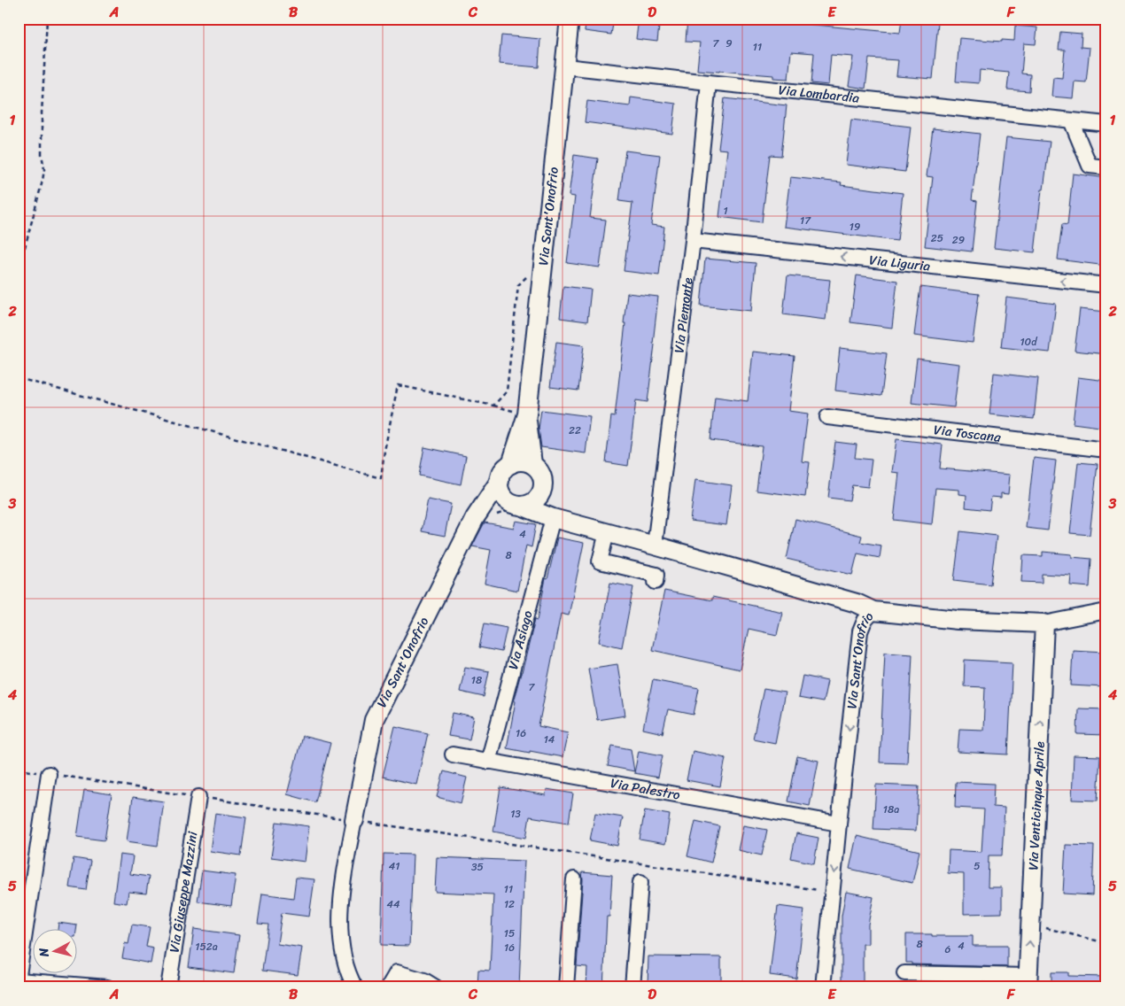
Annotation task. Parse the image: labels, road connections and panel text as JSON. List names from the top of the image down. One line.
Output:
{"streets":{"street":["Via Lombardia","Via Sant'Onofrio","Via Liguria","Via Piemonte","Via Toscana","Via Asiago","Via Palestro","Via Venticinque Aprile","Via Giuseppe Mazzini"]},"crossings":[["Via Lombardia","Via Sant'Onofrio"],["Via Lombardia","Via Piemonte"],["Via Sant'Onofrio","Via Piemonte"],["Via Sant'Onofrio","Via Asiago"],["Via Sant'Onofrio","Via Palestro"],["Via Liguria","Via Piemonte"],["Via Asiago","Via Palestro"]],"one_way":["Via Liguria","Via Venticinque Aprile"],"house_numbers":["7","9","11","1","17","19","25","29","10d","22","4","8","18","7","16","14","18a","13","41","5","35","11","44","12","15","8","4","152a","16","6"],"north":"left","grid":{"columns":["A","B","C","D","E","F"],"rows":["1","2","3","4","5"]}}
